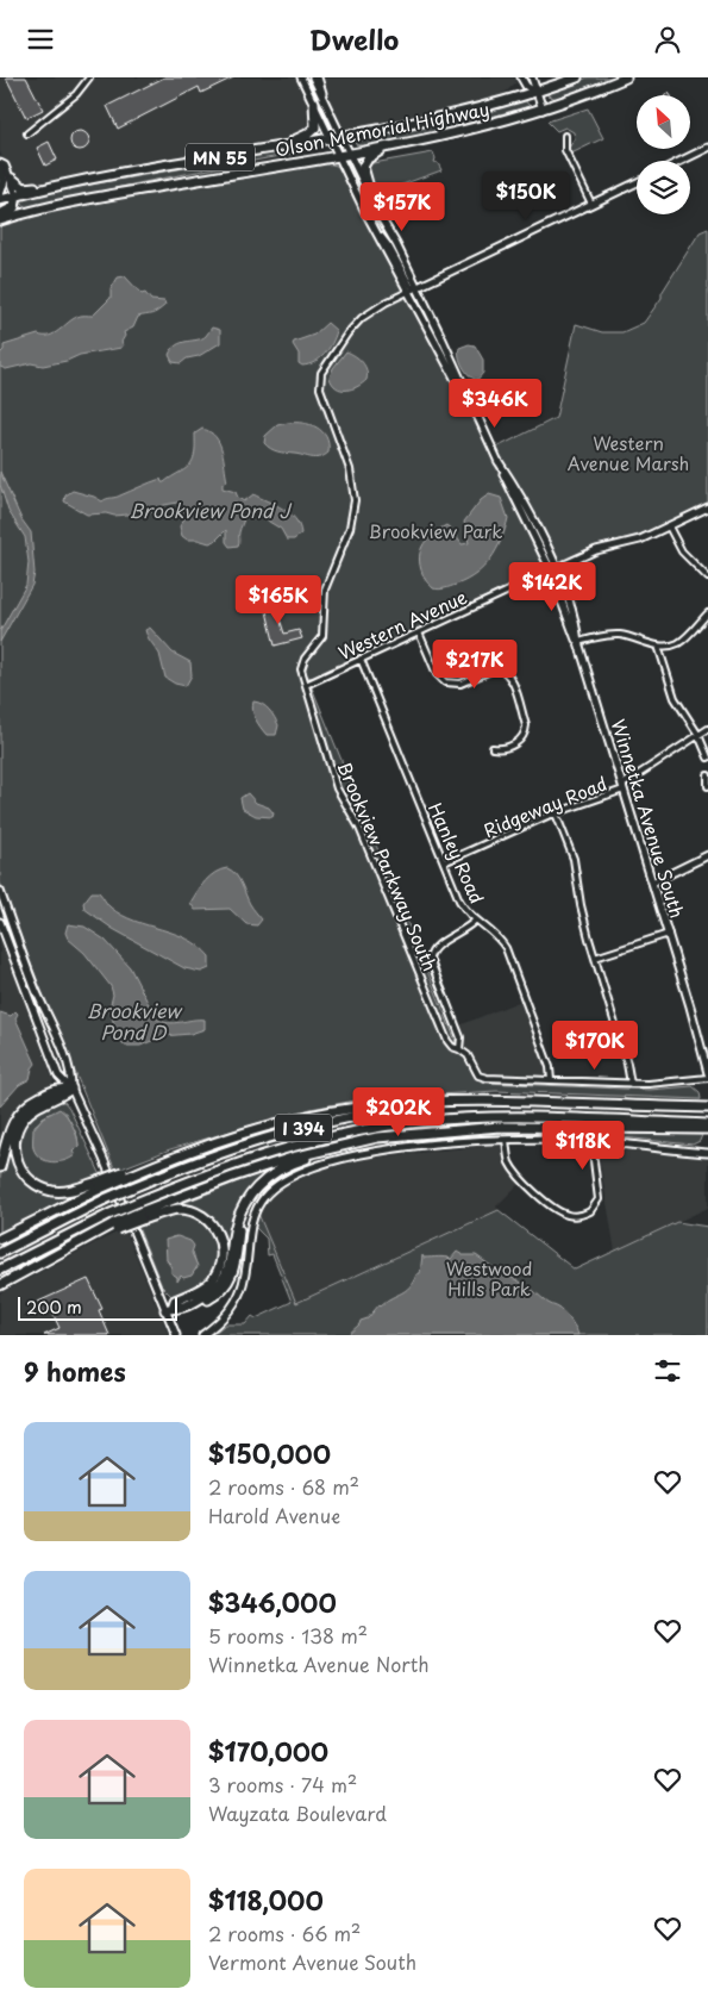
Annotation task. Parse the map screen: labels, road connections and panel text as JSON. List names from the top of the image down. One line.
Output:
{"streets":{"highway":["Olson Memorial Highway","MN 55","I 394"],"street":["Western Avenue","Ridgeway Road","Winnetka Avenue South","Hanley Road","Brookview Parkway South"]},"crossings":[["Western Avenue","Winnetka Avenue South"],["Western Avenue","Hanley Road"],["Western Avenue","Brookview Parkway South"],["Ridgeway Road","Winnetka Avenue South"],["Ridgeway Road","Hanley Road"],["Hanley Road","Brookview Parkway South"]],"water":["Brookview Pond J","Brookview Pond D"],"parks":["Western Avenue Marsh","Brookview Park","Westwood Hills Park"],"scale_bar":"200 m","north":"top left","page":{"header":"Dwello","price":["$150K","$157K","$346K","$142K","$165K","$217K","$170K","$202K","$118K"],"scale":"200 m","heading":"9 homes","list":[{"name":"$150,000","note":"2 rooms · 68 m² · Harold Avenue"},{"name":"$346,000","note":"5 rooms · 138 m² · Winnetka Avenue North"},{"name":"$170,000","note":"3 rooms · 74 m² · Wayzata Boulevard"},{"name":"$118,000","note":"2 rooms · 66 m² · Vermont Avenue South"}]}}
